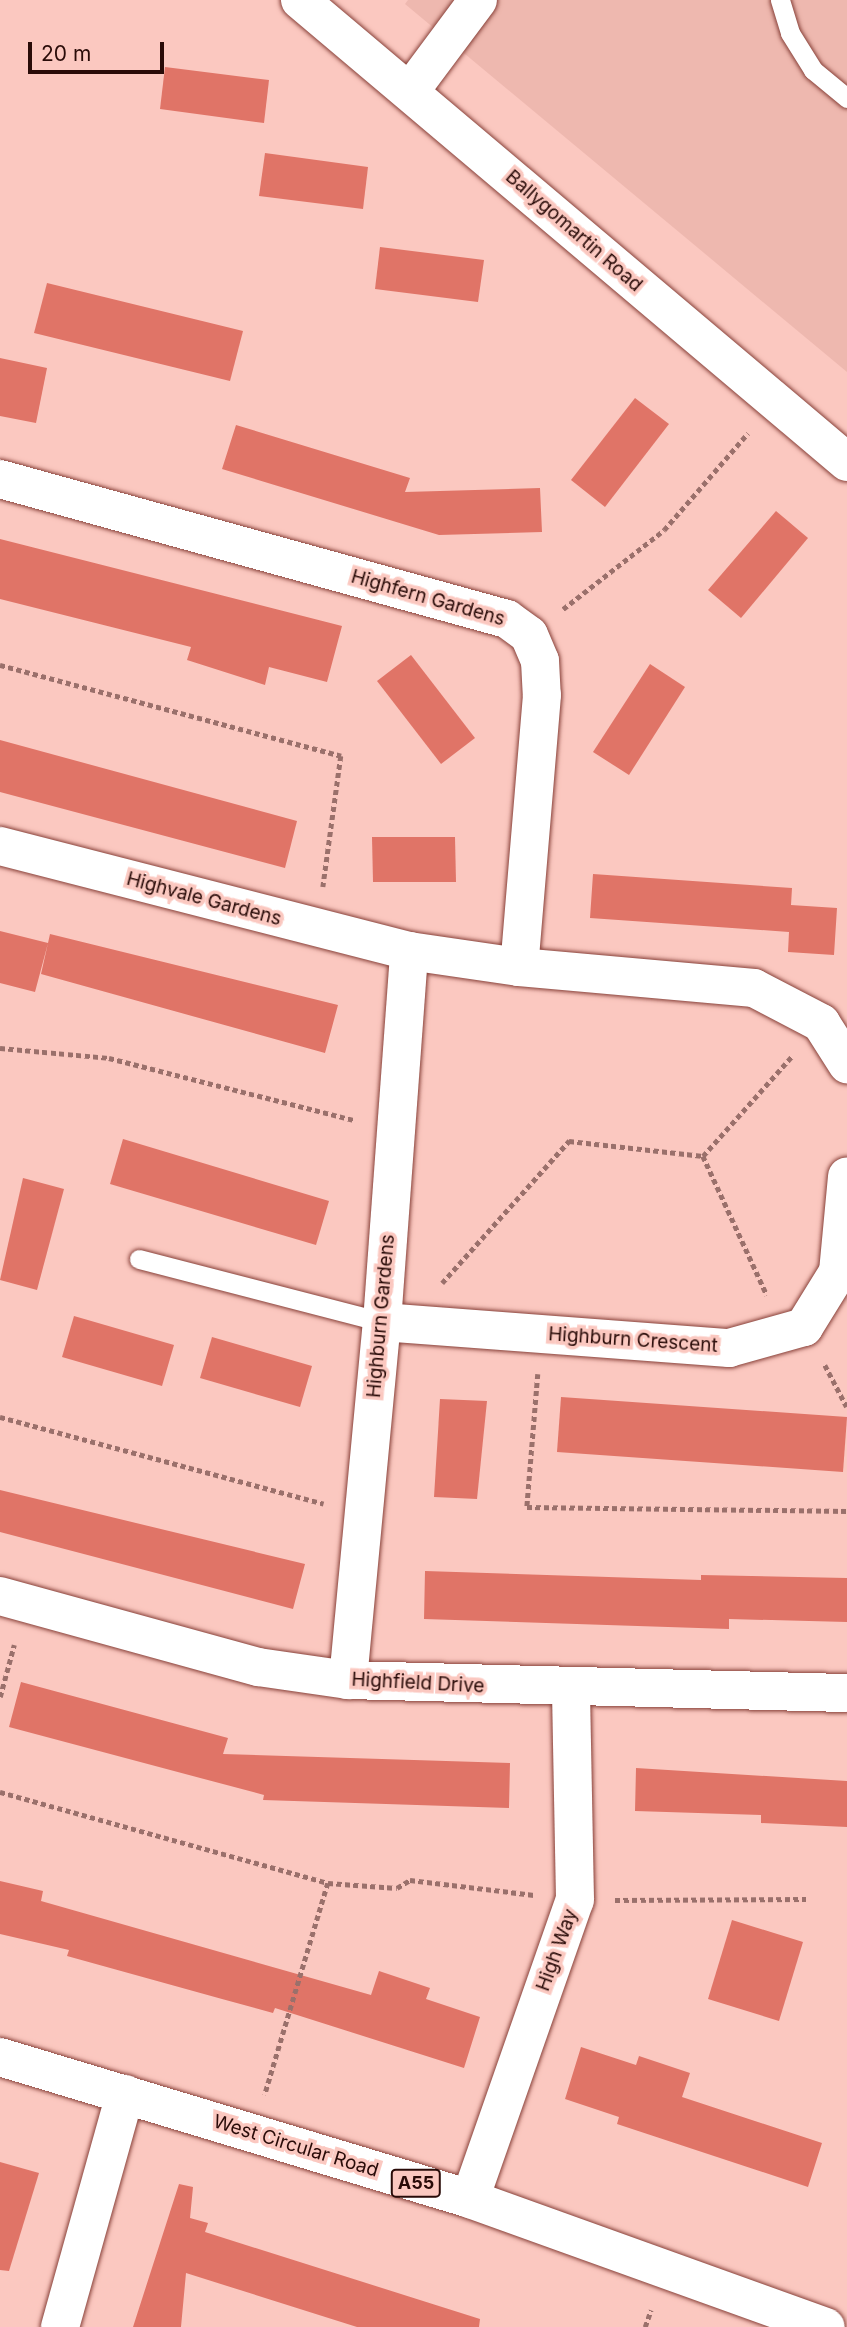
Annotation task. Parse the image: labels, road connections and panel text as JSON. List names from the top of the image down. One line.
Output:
{"streets":{"main road":["Ballygomartin Road","Highfern Gardens","Highvale Gardens","Highburn Gardens","Highburn Crescent","Highfield Drive","High Way","West Circular Road","A55"]},"crossings":[["Highvale Gardens","Highburn Gardens"],["Highburn Gardens","Highburn Crescent"],["Highburn Gardens","Highfield Drive"],["Highfield Drive","High Way"],["High Way","West Circular Road"]],"scale_bar":"20 m"}
